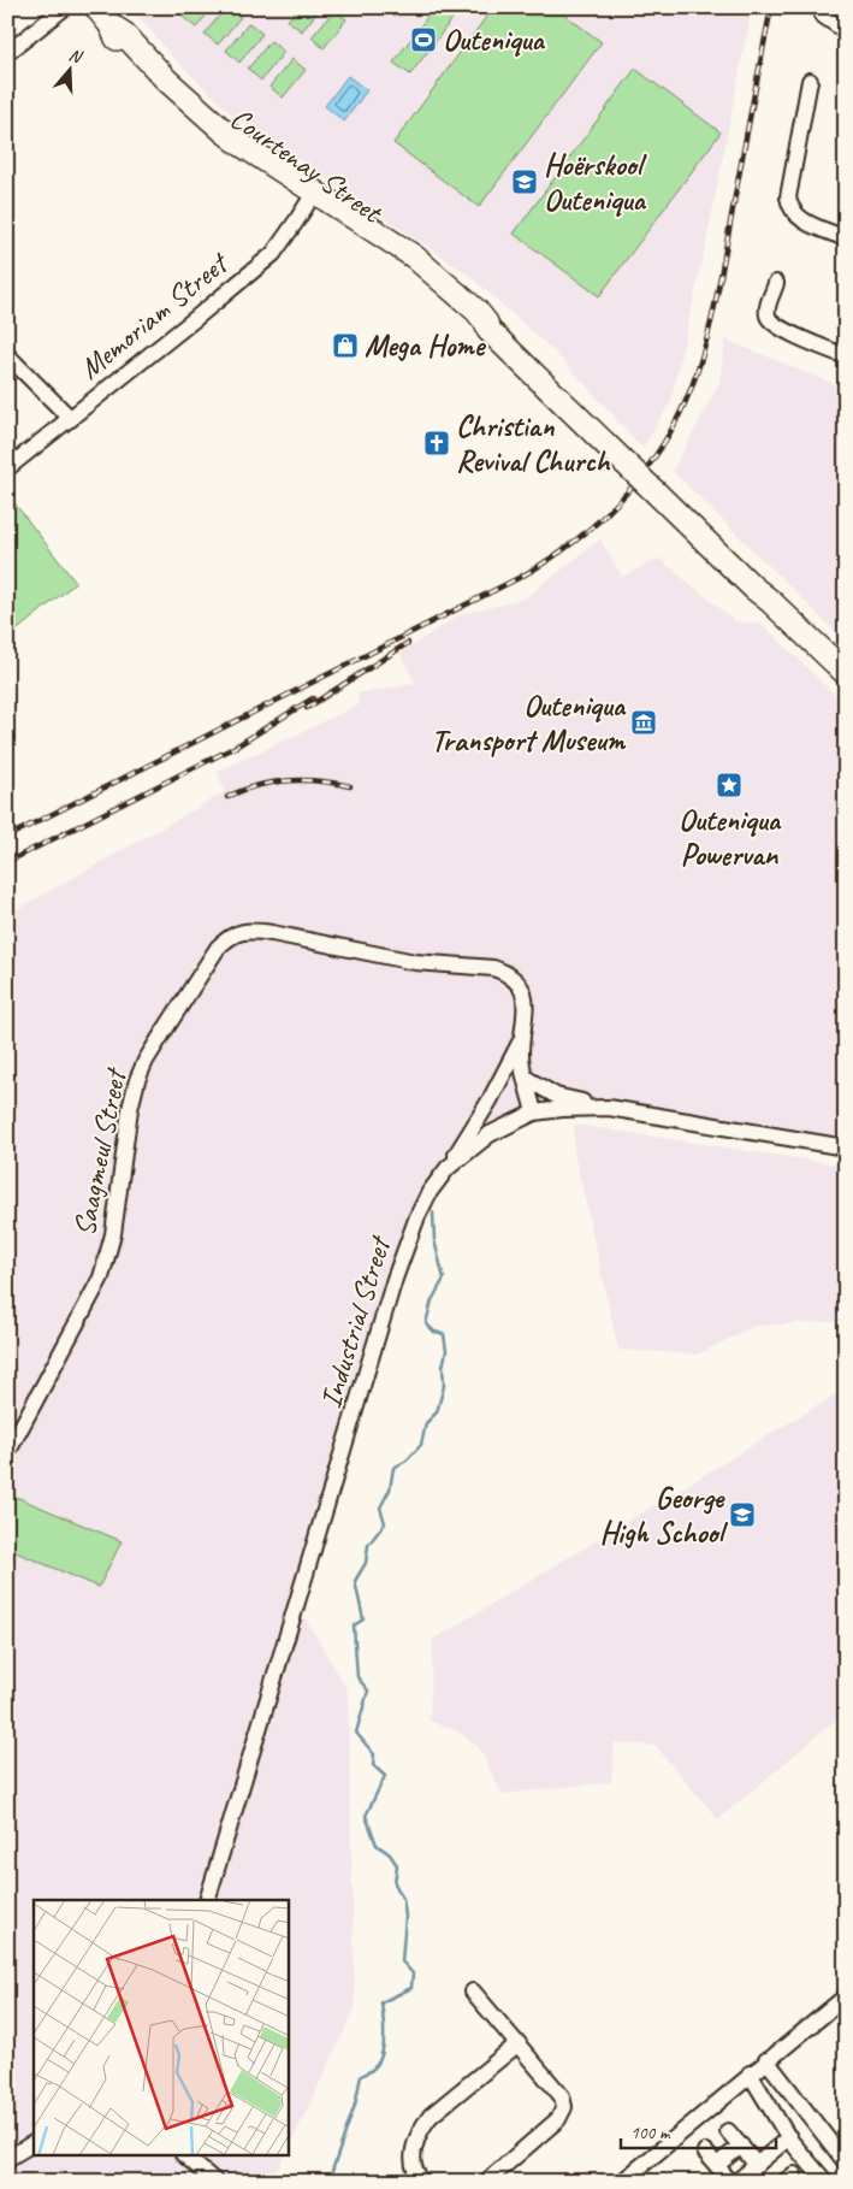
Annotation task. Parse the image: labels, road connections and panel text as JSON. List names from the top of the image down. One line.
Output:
{"streets":{"highway":["Courtenay Street"],"street":["Memoriam Street","Saagmeul Street","Industrial Street"]},"crossings":[["Courtenay Street","Memoriam Street"],["Saagmeul Street","Industrial Street"]],"places":{"sports":["Outeniqua"],"school or university":["Hoërskool Outeniqua","George High School"],"shop":["Mega Home"],"church":["Christian Revival Church"],"museum":["Outeniqua Transport Museum"],"place":["Outeniqua Powervan"]},"scale_bar":"100 m","north":"top"}
